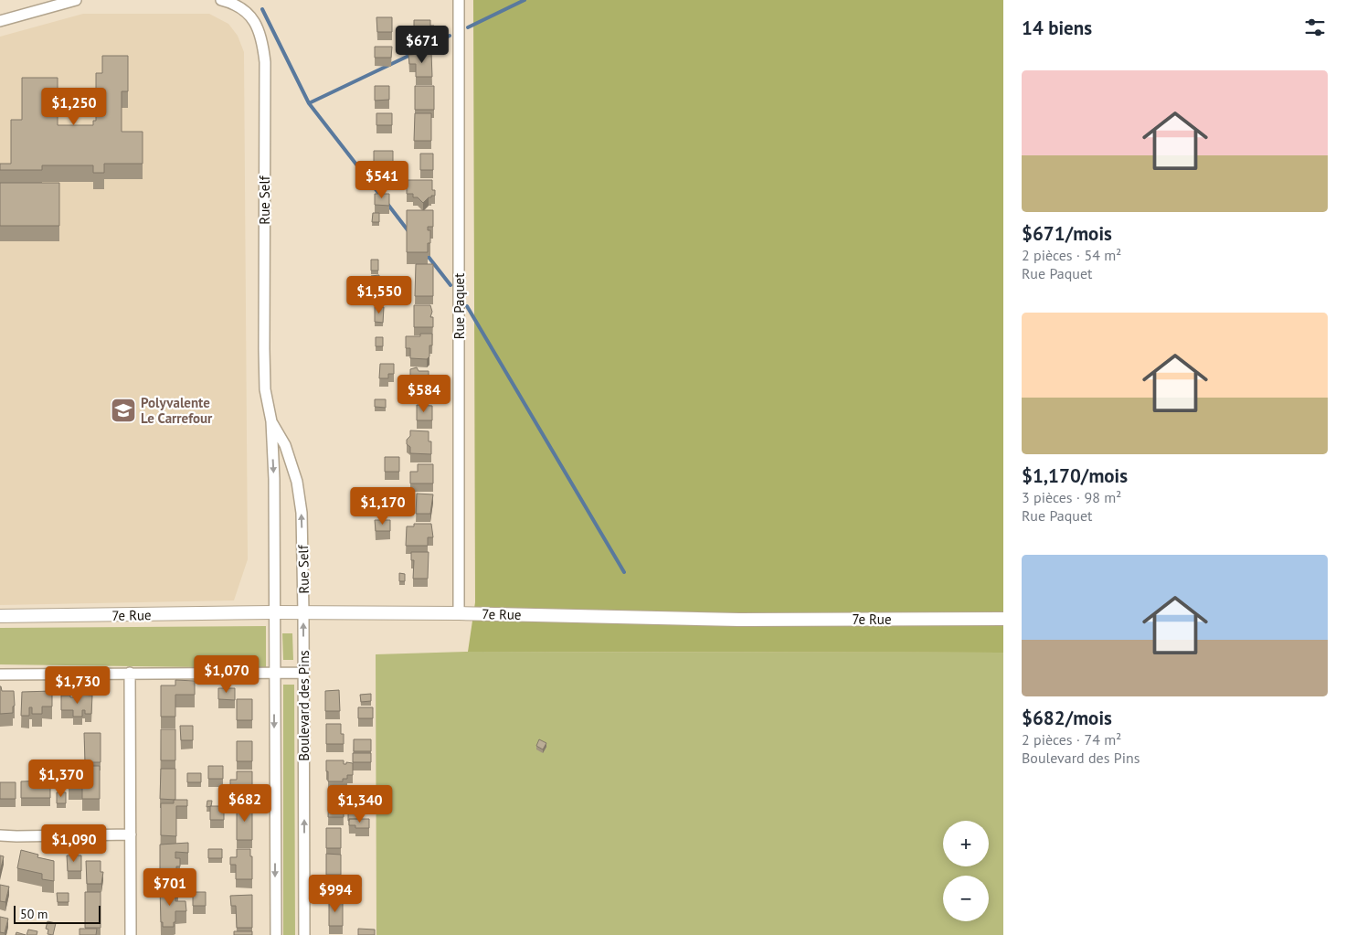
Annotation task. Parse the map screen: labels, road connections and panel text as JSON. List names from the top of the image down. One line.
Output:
{"streets":{"street":["Rue Self","Rue Paquet","7e Rue","Boulevard des Pins"]},"crossings":[["Rue Self","7e Rue"],["Rue Self","Boulevard des Pins"],["Rue Paquet","7e Rue"],["7e Rue","Boulevard des Pins"]],"places":{"school or university":["Polyvalente Le Carrefour"]},"scale_bar":"50 m","page":{"heading":"14 biens","price":["$671","$1,250","$541","$1,550","$584","$1,170","$1,070","$1,730","$1,370","$682","$1,340","$1,090","$701","$994"],"list":[{"name":"$671/mois","note":"2 pièces · 54 m² · Rue Paquet"},{"name":"$1,170/mois","note":"3 pièces · 98 m² · Rue Paquet"},{"name":"$682/mois","note":"2 pièces · 74 m² · Boulevard des Pins"}],"map_buttons":["+","−"],"scale":"50 m"}}
